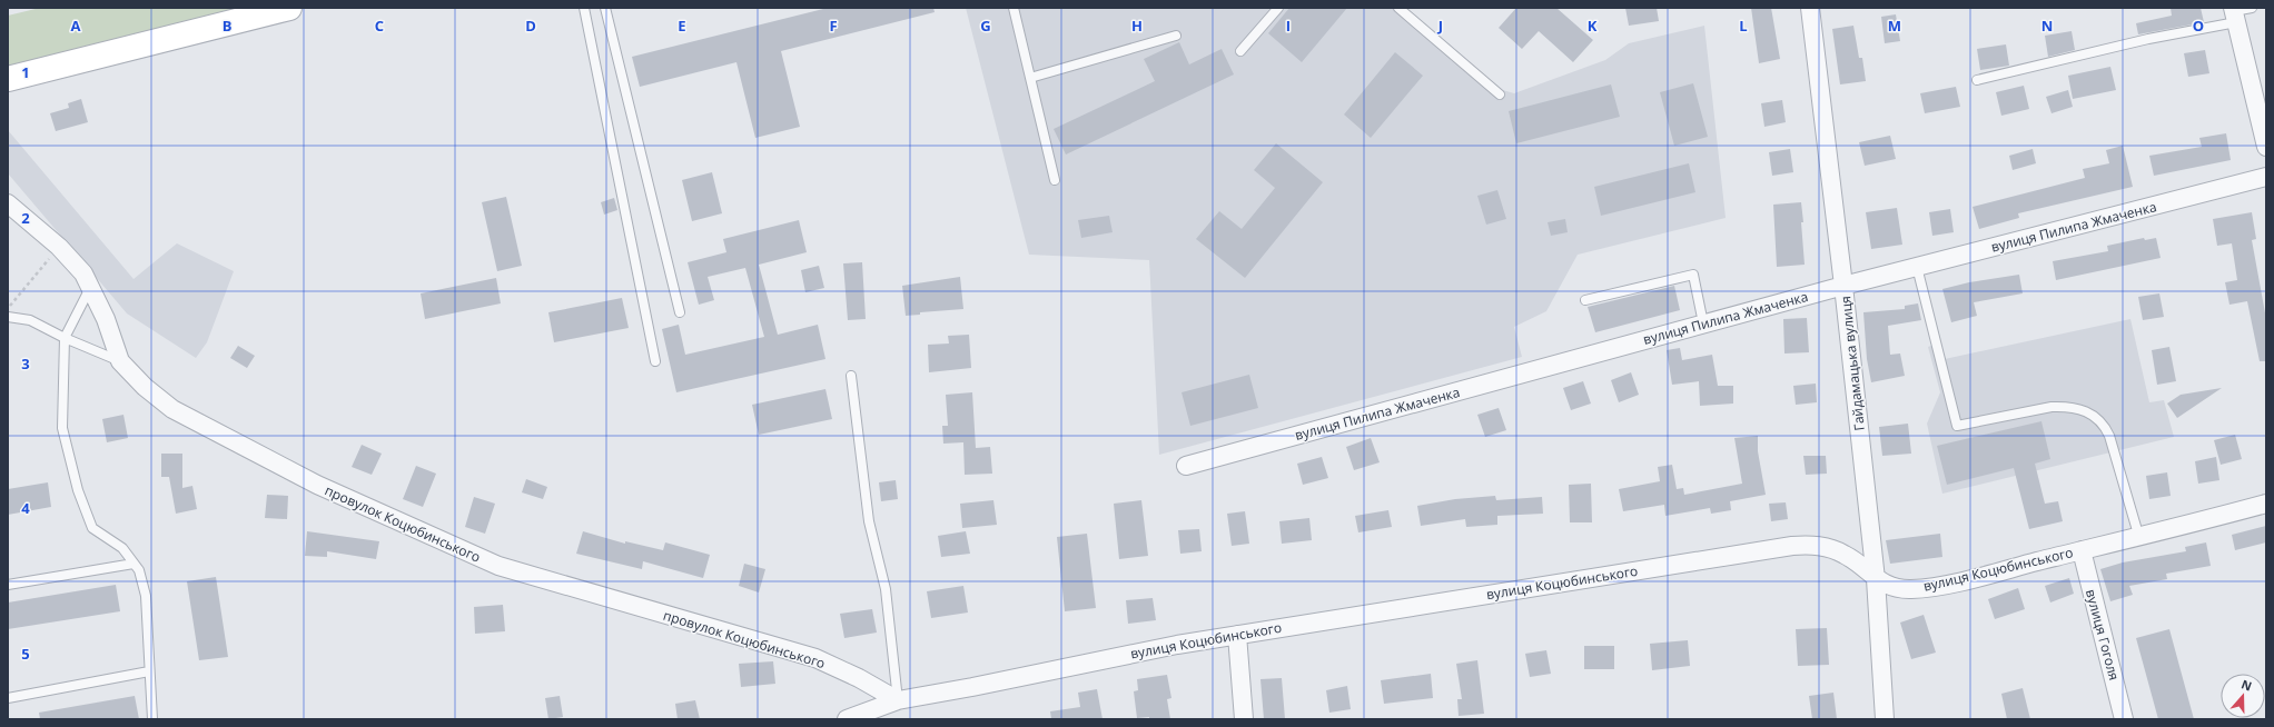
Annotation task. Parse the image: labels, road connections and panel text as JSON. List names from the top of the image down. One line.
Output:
{"streets":{"street":["вулиця Пилипа Жмаченка","Гайдамацька вулиця","провулок Коцюбинського","вулиця Коцюбинського","вулиця Гоголя"]},"crossings":[["вулиця Пилипа Жмаченка","Гайдамацька вулиця"],["Гайдамацька вулиця","вулиця Коцюбинського"],["провулок Коцюбинського","вулиця Коцюбинського"],["вулиця Коцюбинського","вулиця Гоголя"]],"north":"top","grid":{"columns":["A","B","C","D","E","F","G","H","I","J","K","L","M","N","O"],"rows":["1","2","3","4","5"]}}
